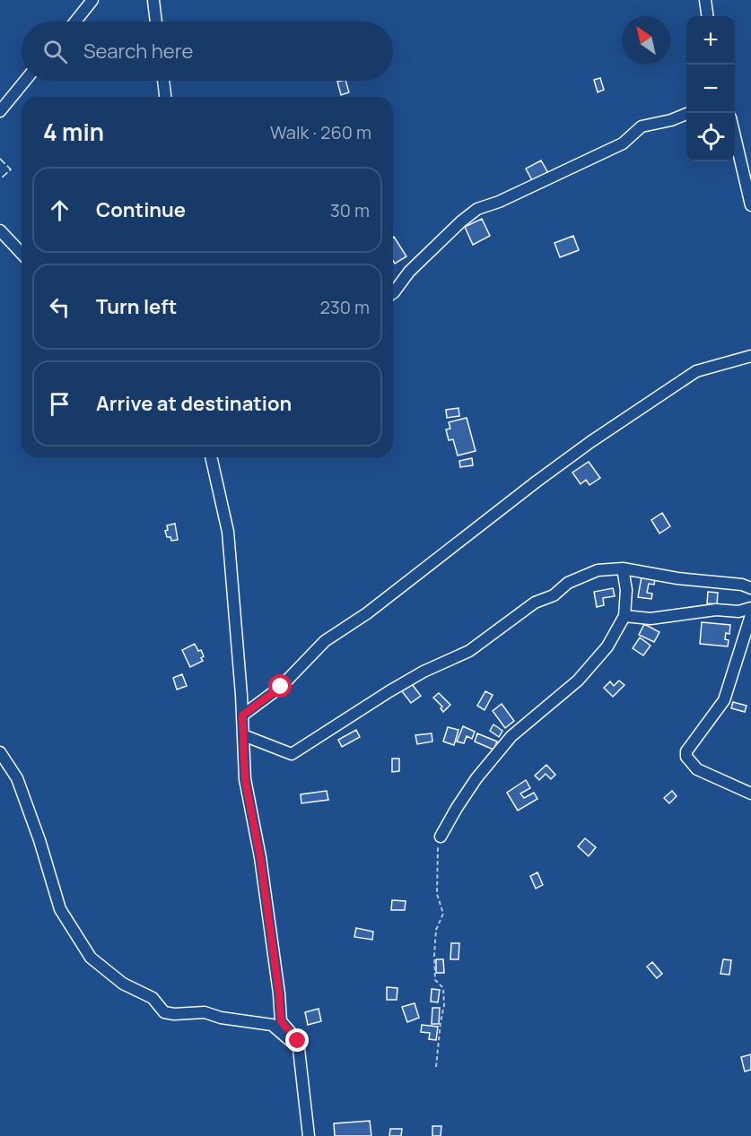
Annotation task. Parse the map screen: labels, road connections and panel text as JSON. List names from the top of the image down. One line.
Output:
{"north":"top left","page":{"map_buttons":["+","−"],"search":"Search here","heading":["4 min","Walk · 260 m"],"list":[["Continue","30 m"],["Turn left","230 m"],"Arrive at destination"]}}
